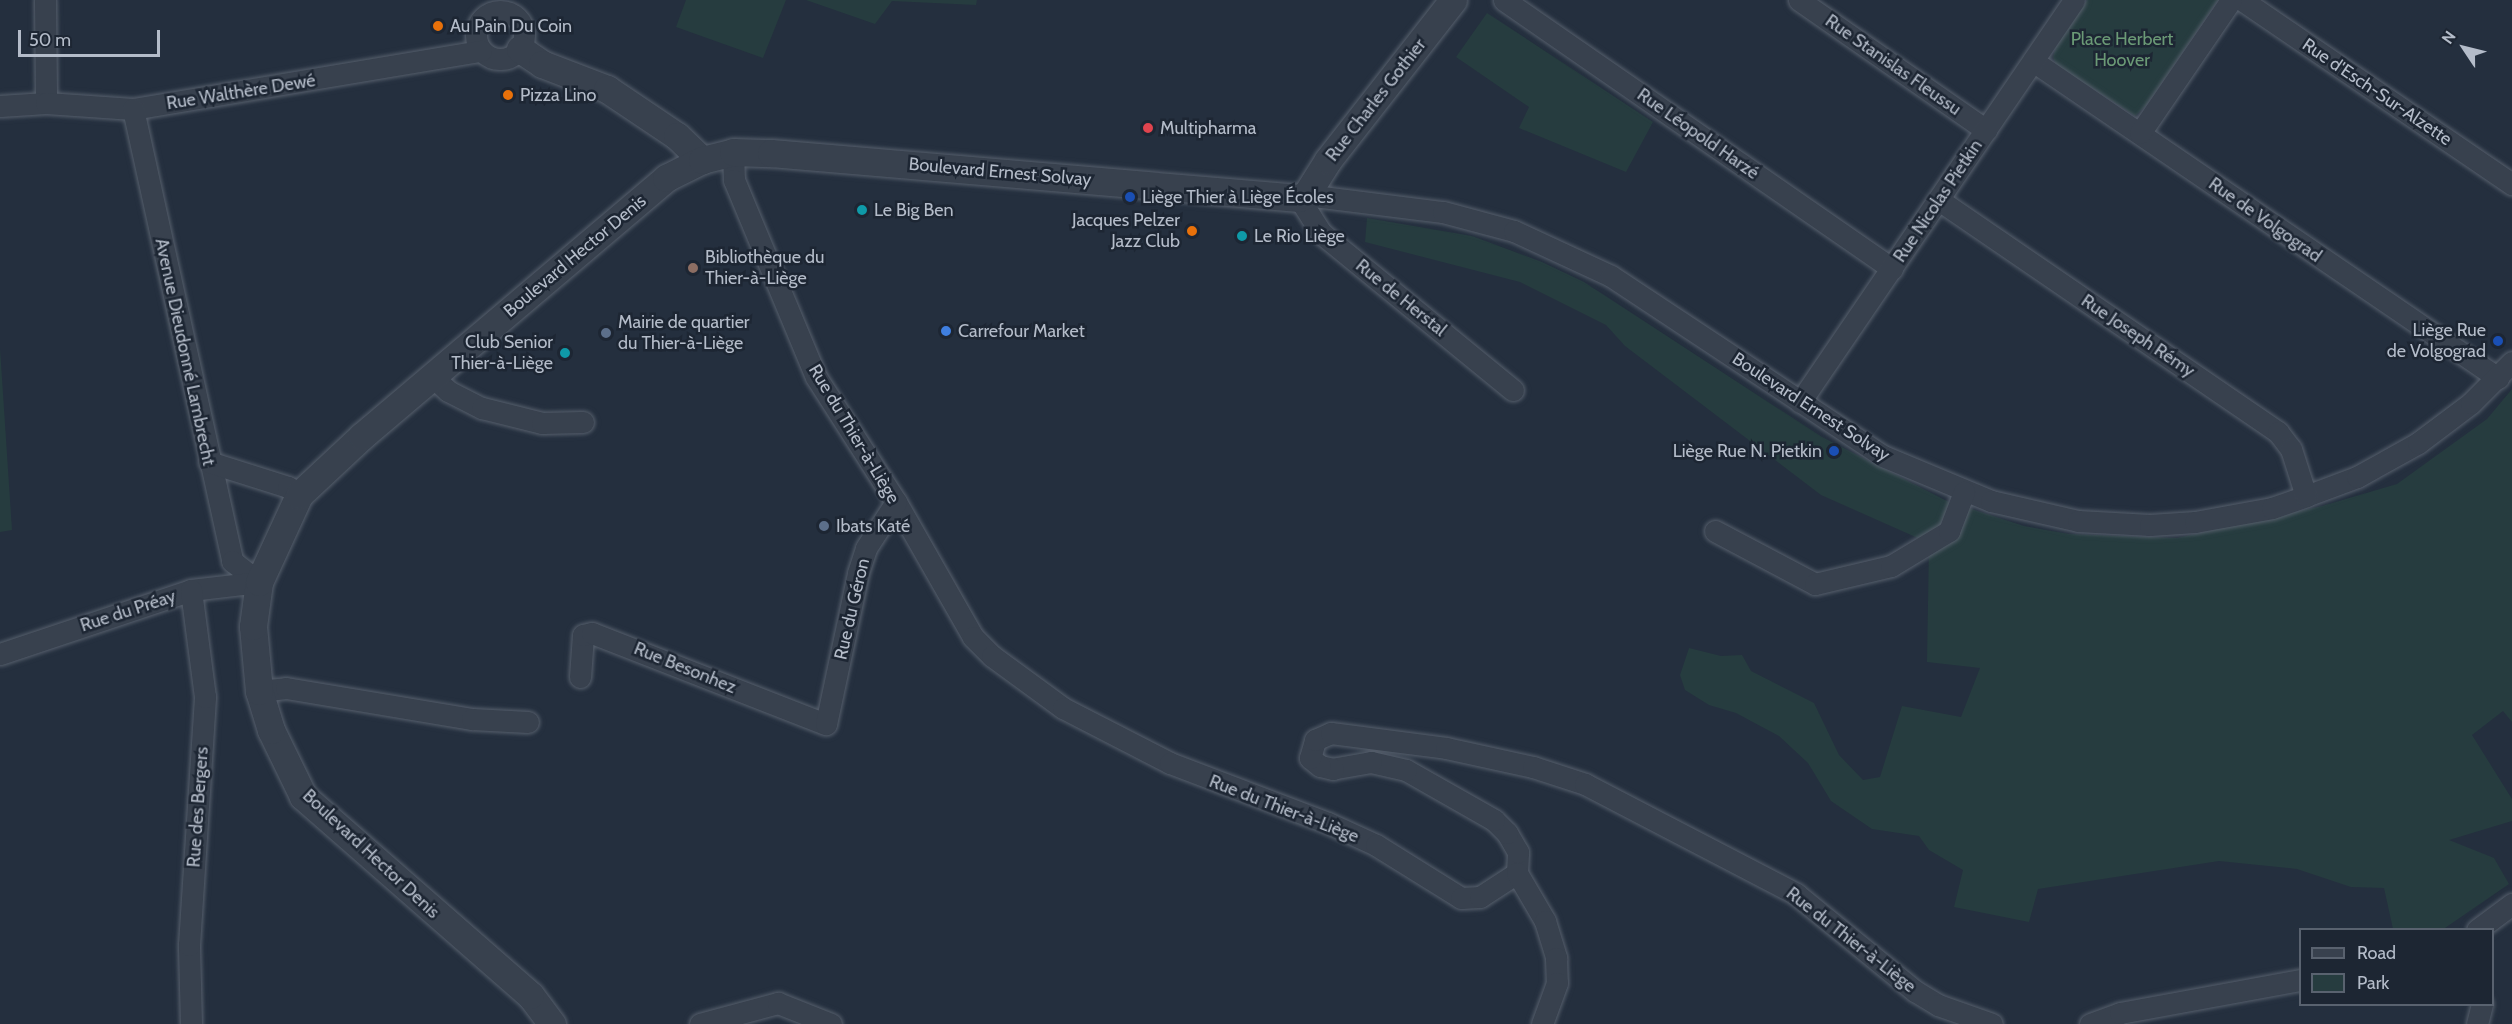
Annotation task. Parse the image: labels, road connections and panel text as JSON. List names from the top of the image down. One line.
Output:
{"streets":{"street":["Rue Stanislas Fleussu","Rue Walthère Dewé","Rue d'Esch-Sur-Alzette","Rue Charles Gothier","Rue Léopold Harzé","Boulevard Ernest Solvay","Rue Nicolas Pietkin","Rue de Volgograd","Boulevard Hector Denis","Rue de Herstal","Rue Joseph Rémy","Avenue Dieudonné Lambrecht","Rue du Thier-à-Liège","Rue du Géron","Rue du Préay","Rue Besonhez","Rue des Bergers"]},"crossings":[["Rue Stanislas Fleussu","Rue Nicolas Pietkin"],["Rue Walthère Dewé","Avenue Dieudonné Lambrecht"],["Rue Charles Gothier","Boulevard Ernest Solvay"],["Rue Charles Gothier","Rue de Herstal"],["Rue Léopold Harzé","Rue Nicolas Pietkin"],["Boulevard Ernest Solvay","Rue Nicolas Pietkin"],["Boulevard Ernest Solvay","Rue de Volgograd"],["Boulevard Ernest Solvay","Boulevard Hector Denis"],["Boulevard Ernest Solvay","Rue de Herstal"],["Boulevard Ernest Solvay","Rue Joseph Rémy"],["Boulevard Ernest Solvay","Rue du Thier-à-Liège"],["Rue Nicolas Pietkin","Rue de Volgograd"],["Rue Nicolas Pietkin","Rue Joseph Rémy"],["Boulevard Hector Denis","Avenue Dieudonné Lambrecht"],["Boulevard Hector Denis","Rue du Préay"],["Avenue Dieudonné Lambrecht","Rue du Préay"],["Rue du Thier-à-Liège","Rue du Géron"],["Rue du Géron","Rue Besonhez"],["Rue du Préay","Rue des Bergers"]],"parks":["Place Herbert Hoover"],"places":["Au Pain Du Coin","Pizza Lino","Multipharma","Liège Thier à Liège Écoles","Le Big Ben","Jacques Pelzer Jazz Club","Le Rio Liège","Bibliothèque du Thier-à-Liège","Carrefour Market","Mairie de quartier du Thier-à-Liège","Liège Rue de Volgograd","Club Senior Thier-à-Liège","Liège Rue N. Pietkin","Ibats Katé"],"legend":["Road","Park"],"scale_bar":"50 m","north":"top left"}
